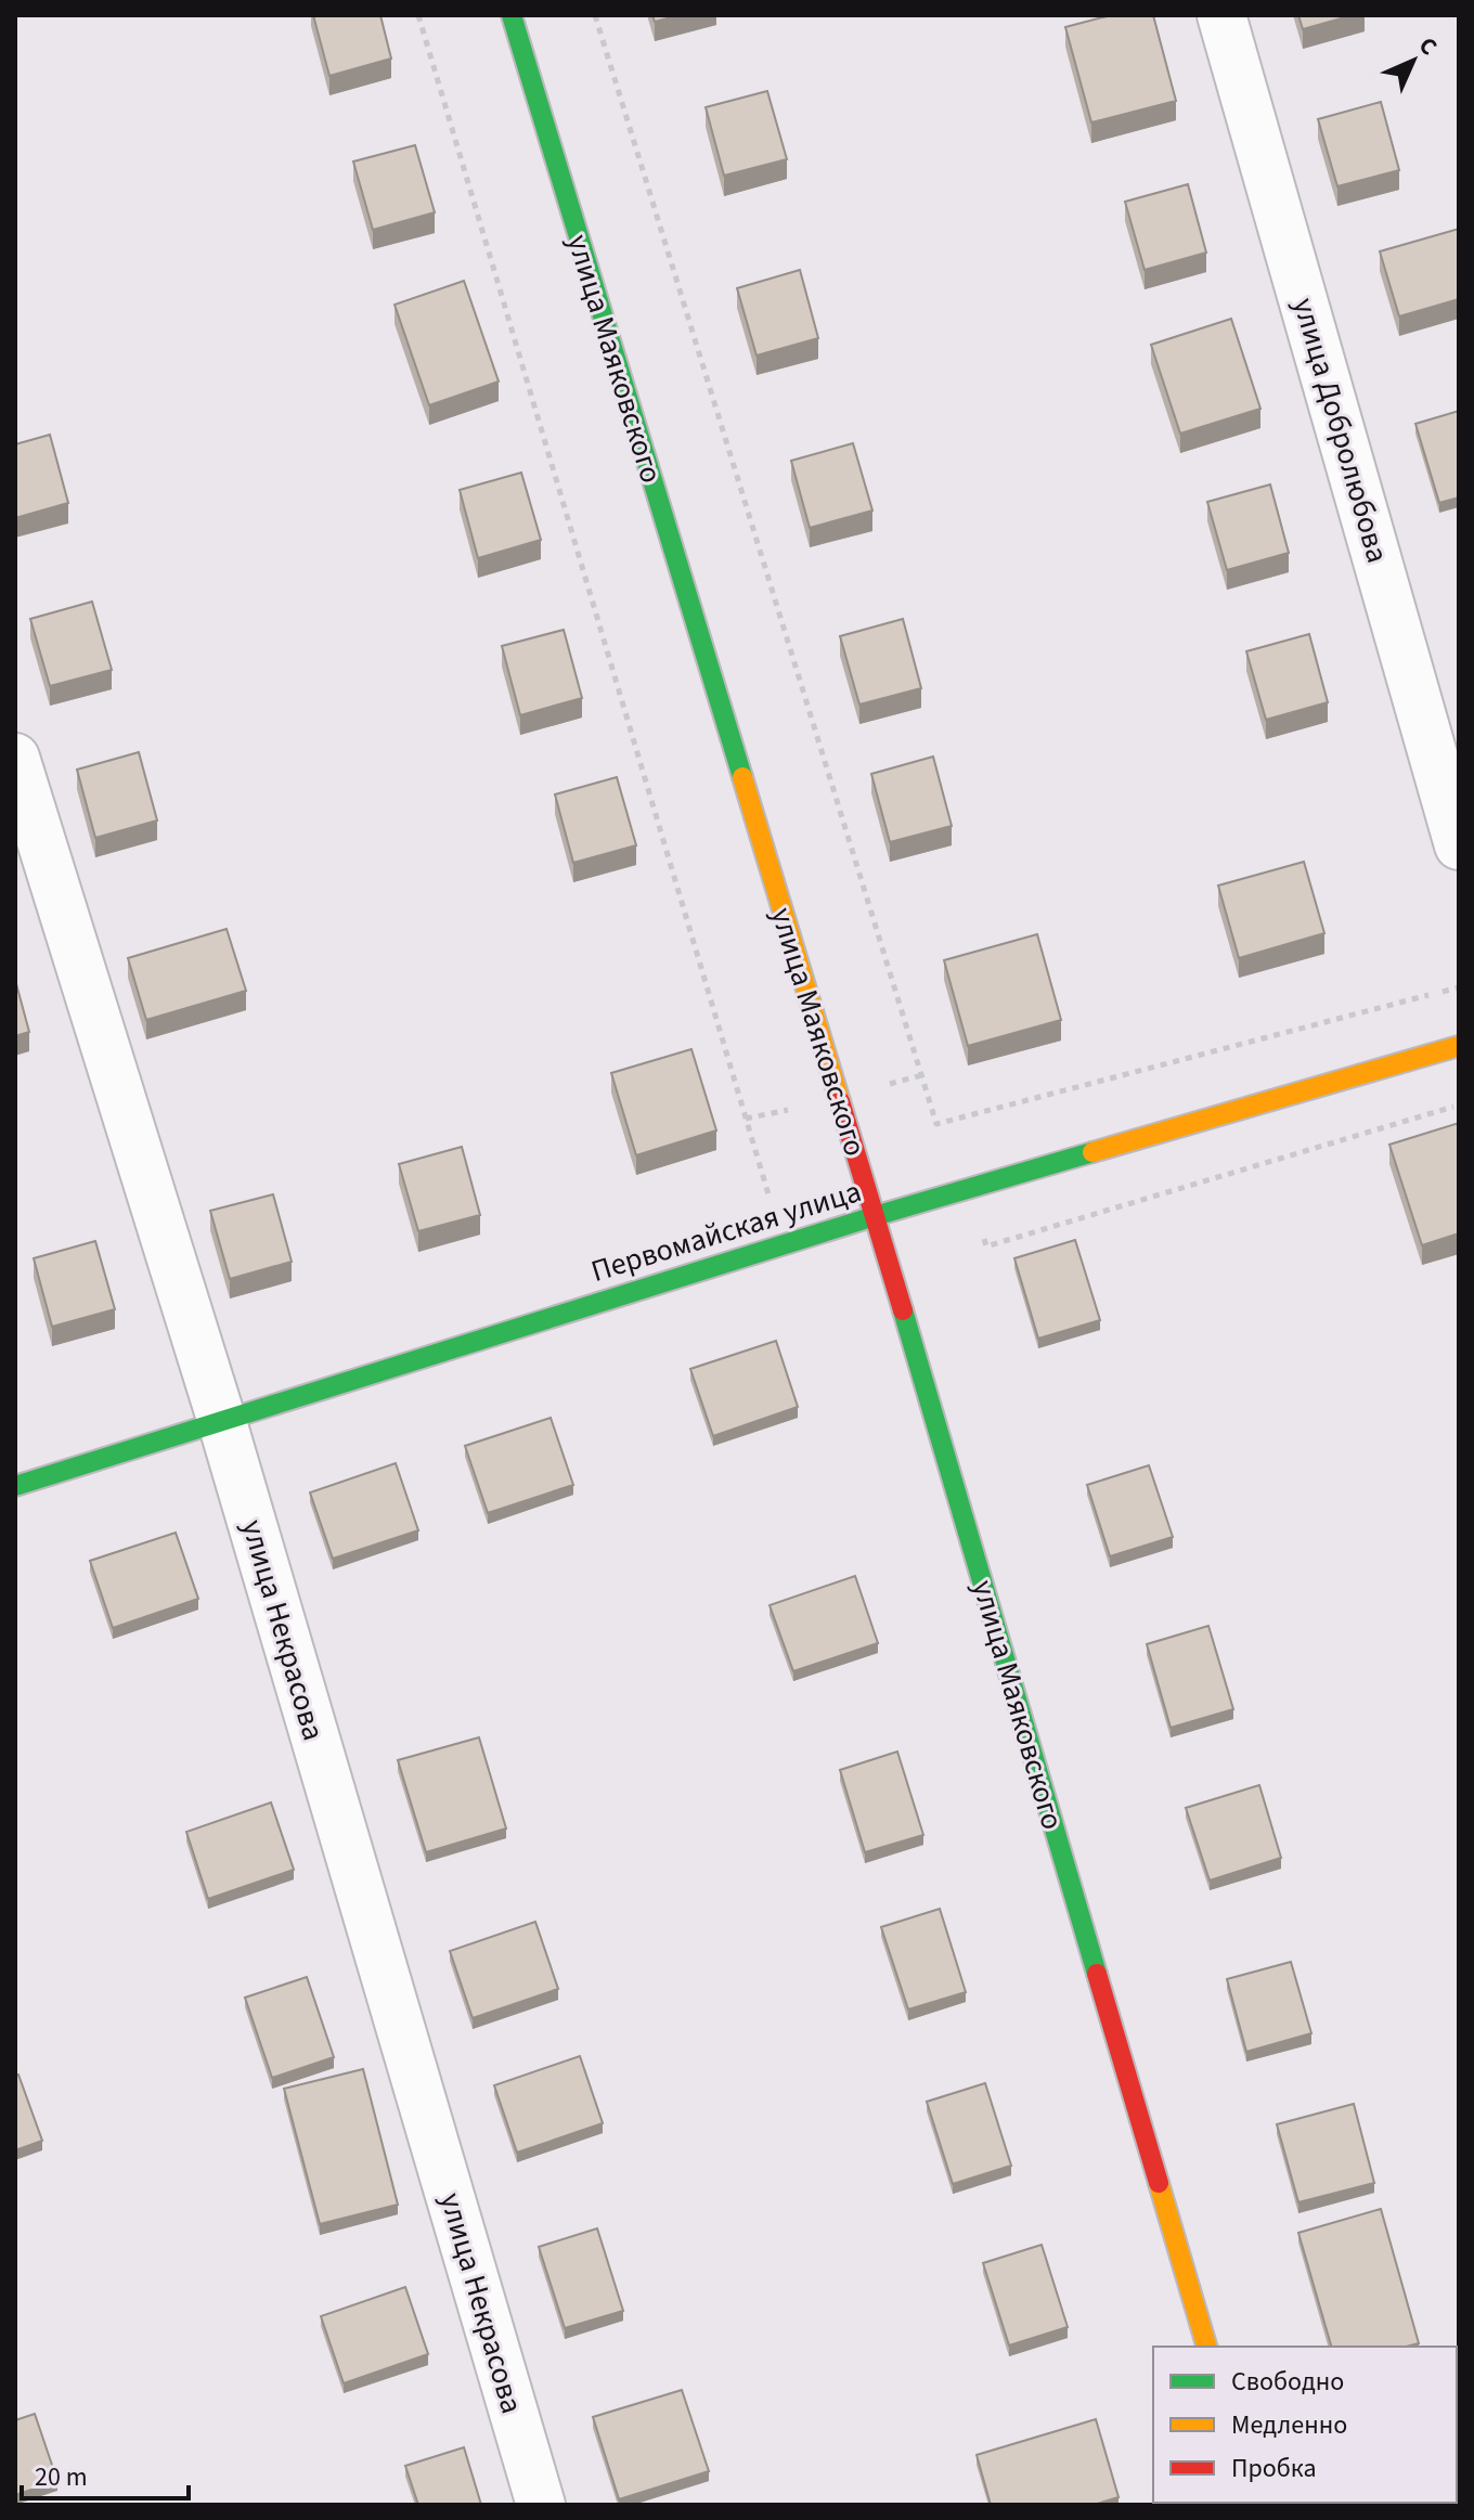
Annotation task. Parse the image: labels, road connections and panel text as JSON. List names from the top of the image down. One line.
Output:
{"streets":{"street":["улица Маяковского","улица Добролюбова","Первомайская улица","улица Некрасова"]},"crossings":[["улица Маяковского","Первомайская улица"],["Первомайская улица","улица Некрасова"]],"legend":["Свободно","Медленно","Пробка"],"scale_bar":"20 m","north":"top right"}
